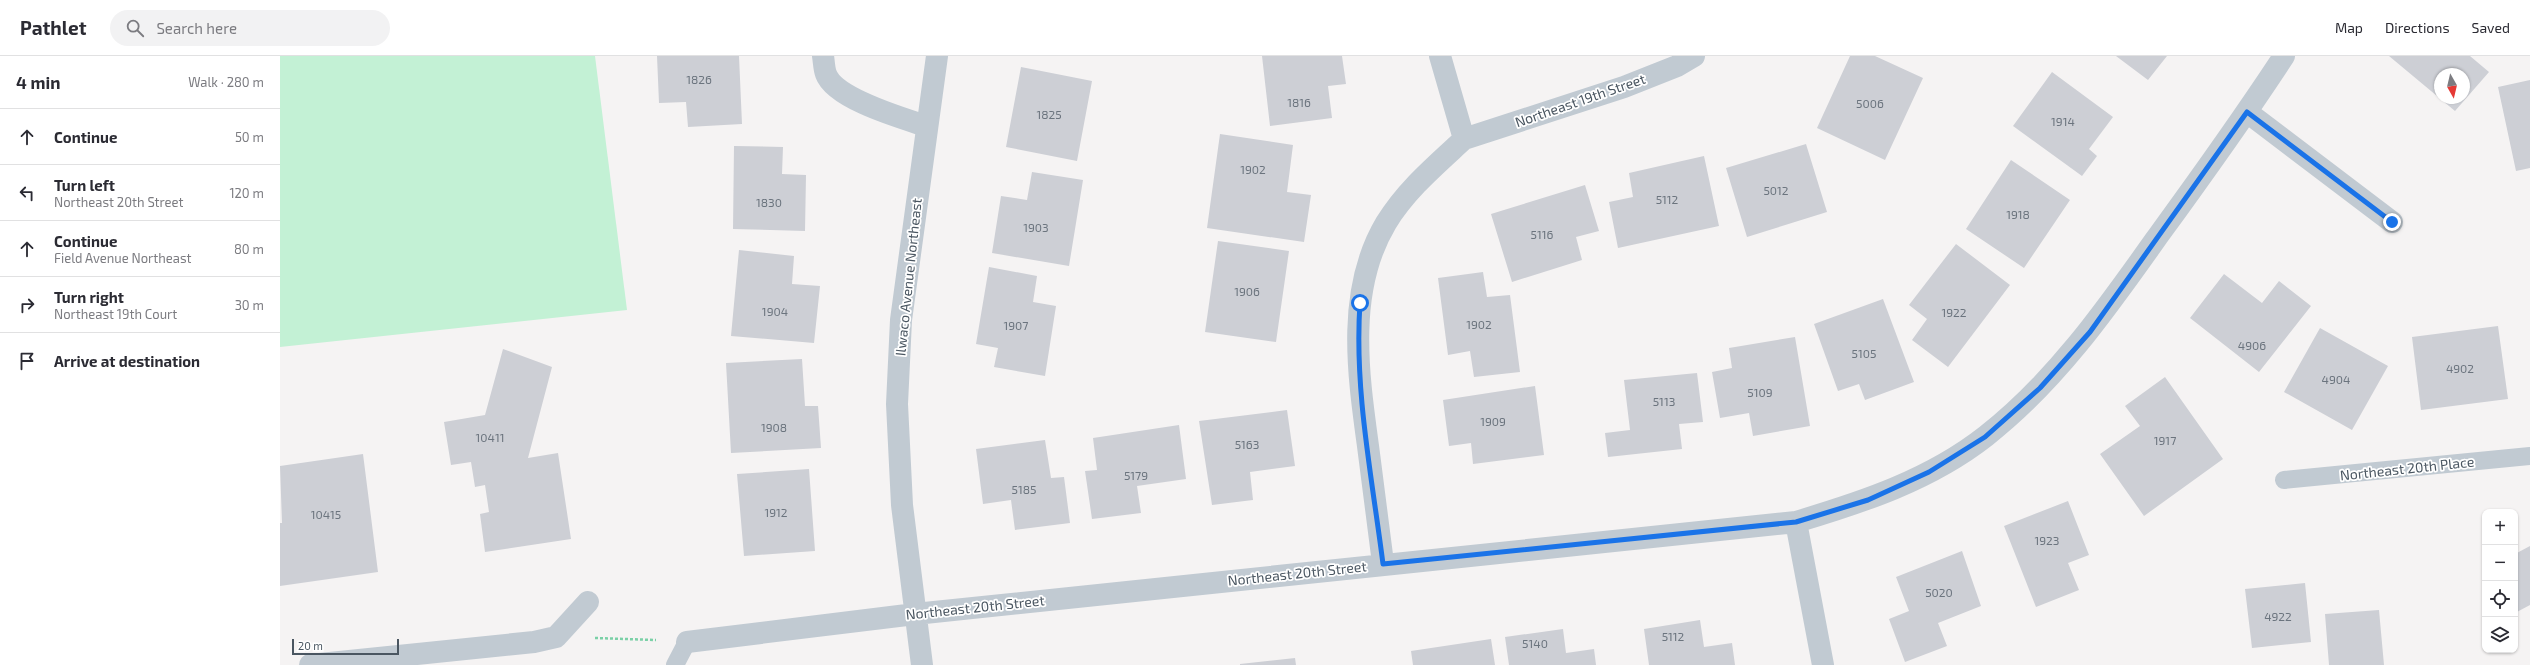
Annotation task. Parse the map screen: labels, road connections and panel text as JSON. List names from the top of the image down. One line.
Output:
{"streets":{"street":["Northeast 19th Street","Ilwaco Avenue Northeast","Northeast 20th Street"],"lane":["Northeast 20th Place"]},"crossings":[["Ilwaco Avenue Northeast","Northeast 20th Street"]],"house_numbers":["1826","1816","5006","1825","1914","1902","5012","5112","1830","1918","1903","5116","1906","1904","1922","1902","1907","4906","5105","4902","4904","5109","5113","1909","1908","10411","1917","5163","5179","5185","1912","10415","1923","5020","4922","5112","5140"],"scale_bar":"20 m","north":"bottom","page":{"header":"Pathlet","search":"Search here","nav":["Map","Directions","Saved"],"heading":["4 min","Walk · 280 m"],"list":[["Continue","50 m"],["Turn left","Northeast 20th Street","120 m"],["Continue","Field Avenue Northeast","80 m"],["Turn right","Northeast 19th Court","30 m"],"Arrive at destination"],"map_buttons":["+","−"],"scale":"20 m"}}
